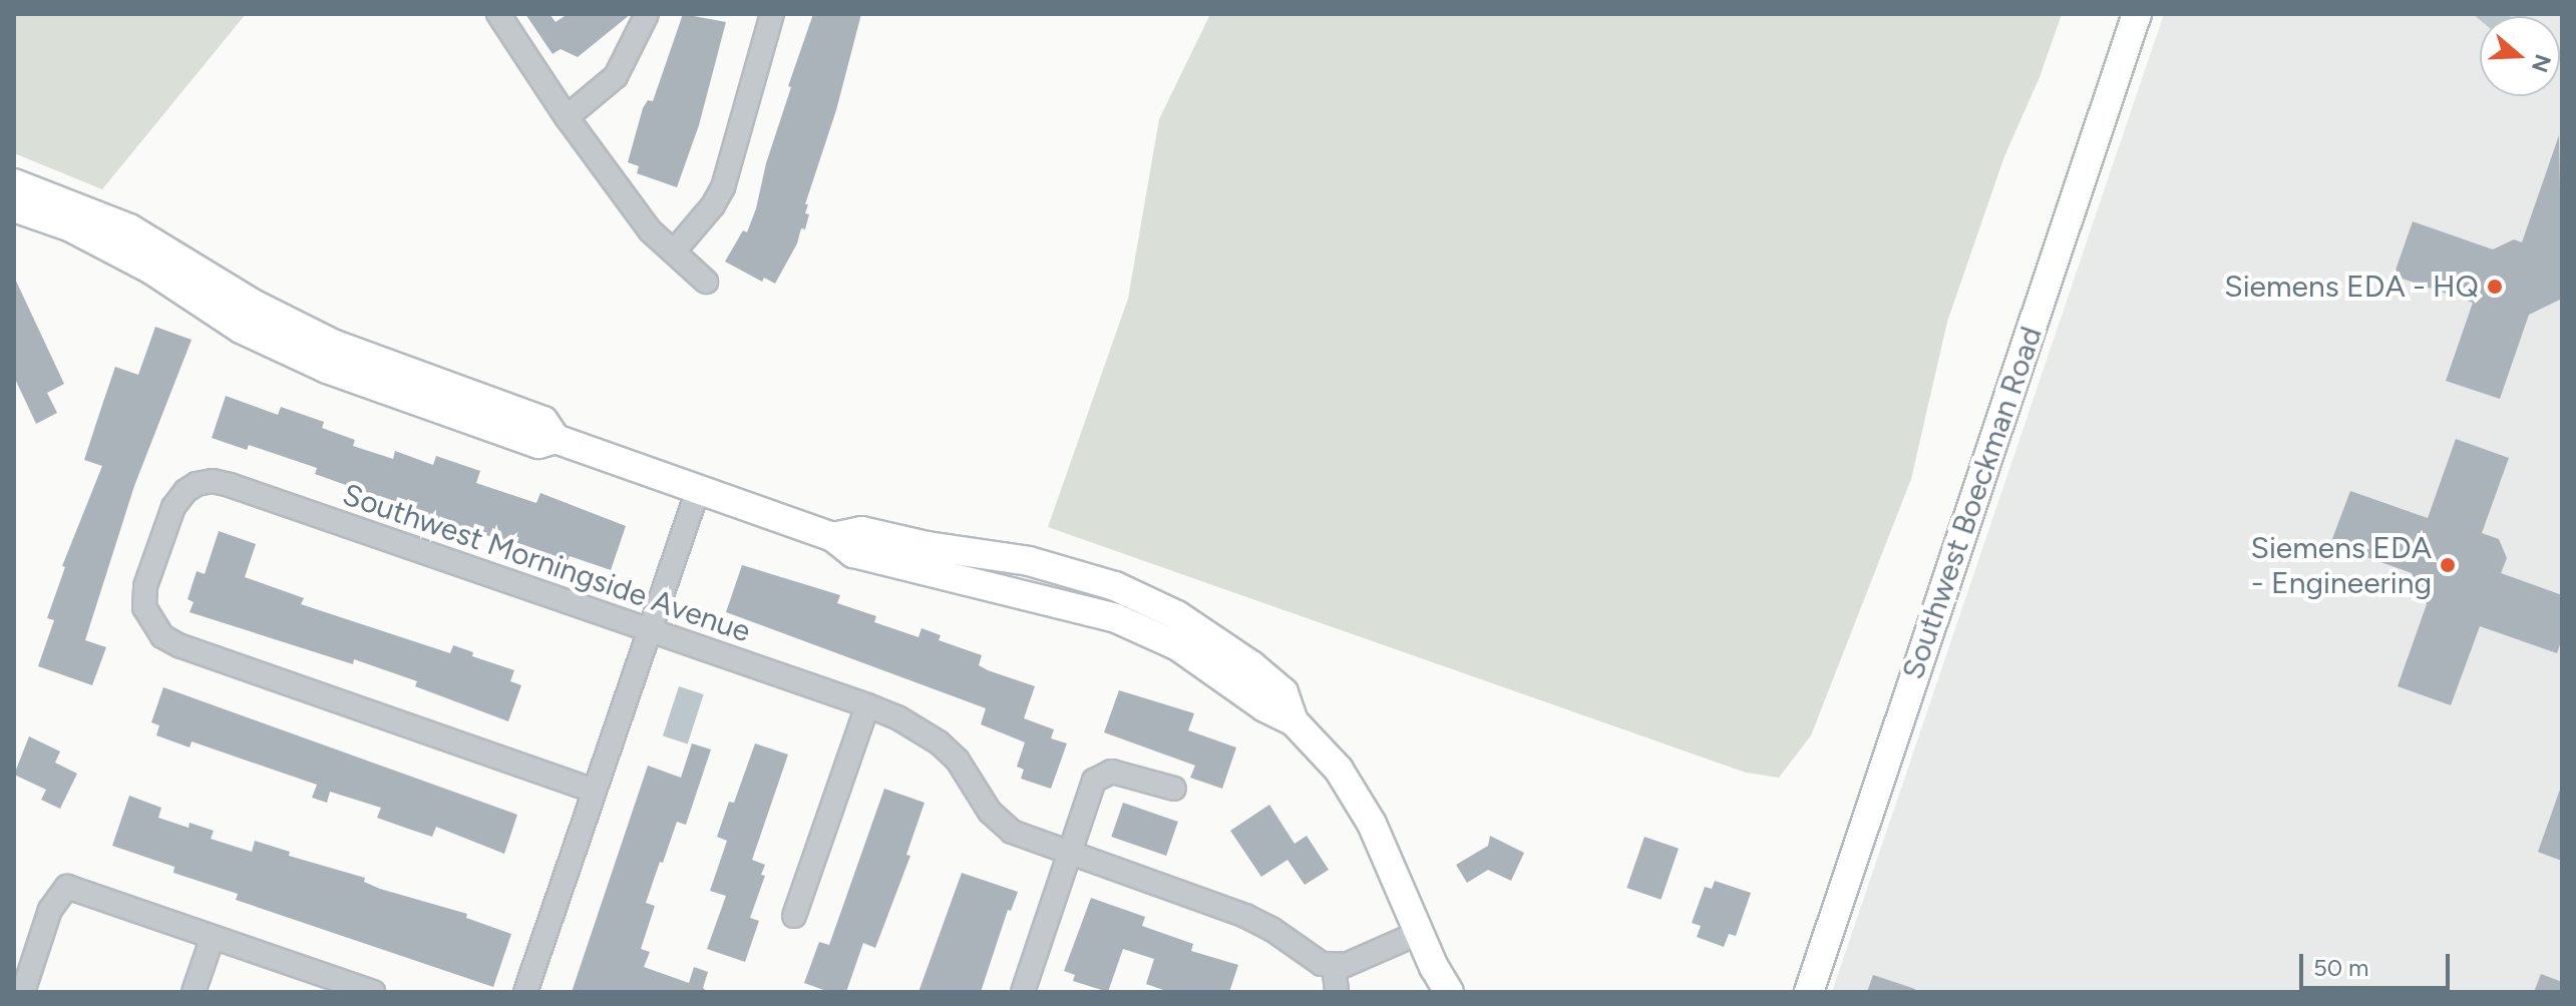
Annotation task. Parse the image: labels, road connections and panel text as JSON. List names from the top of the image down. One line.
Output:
{"streets":{"main road":["Southwest Boeckman Road"],"street":["Southwest Morningside Avenue"]},"places":["Siemens EDA - HQ","Siemens EDA - Engineering"],"scale_bar":"50 m","north":"right"}
